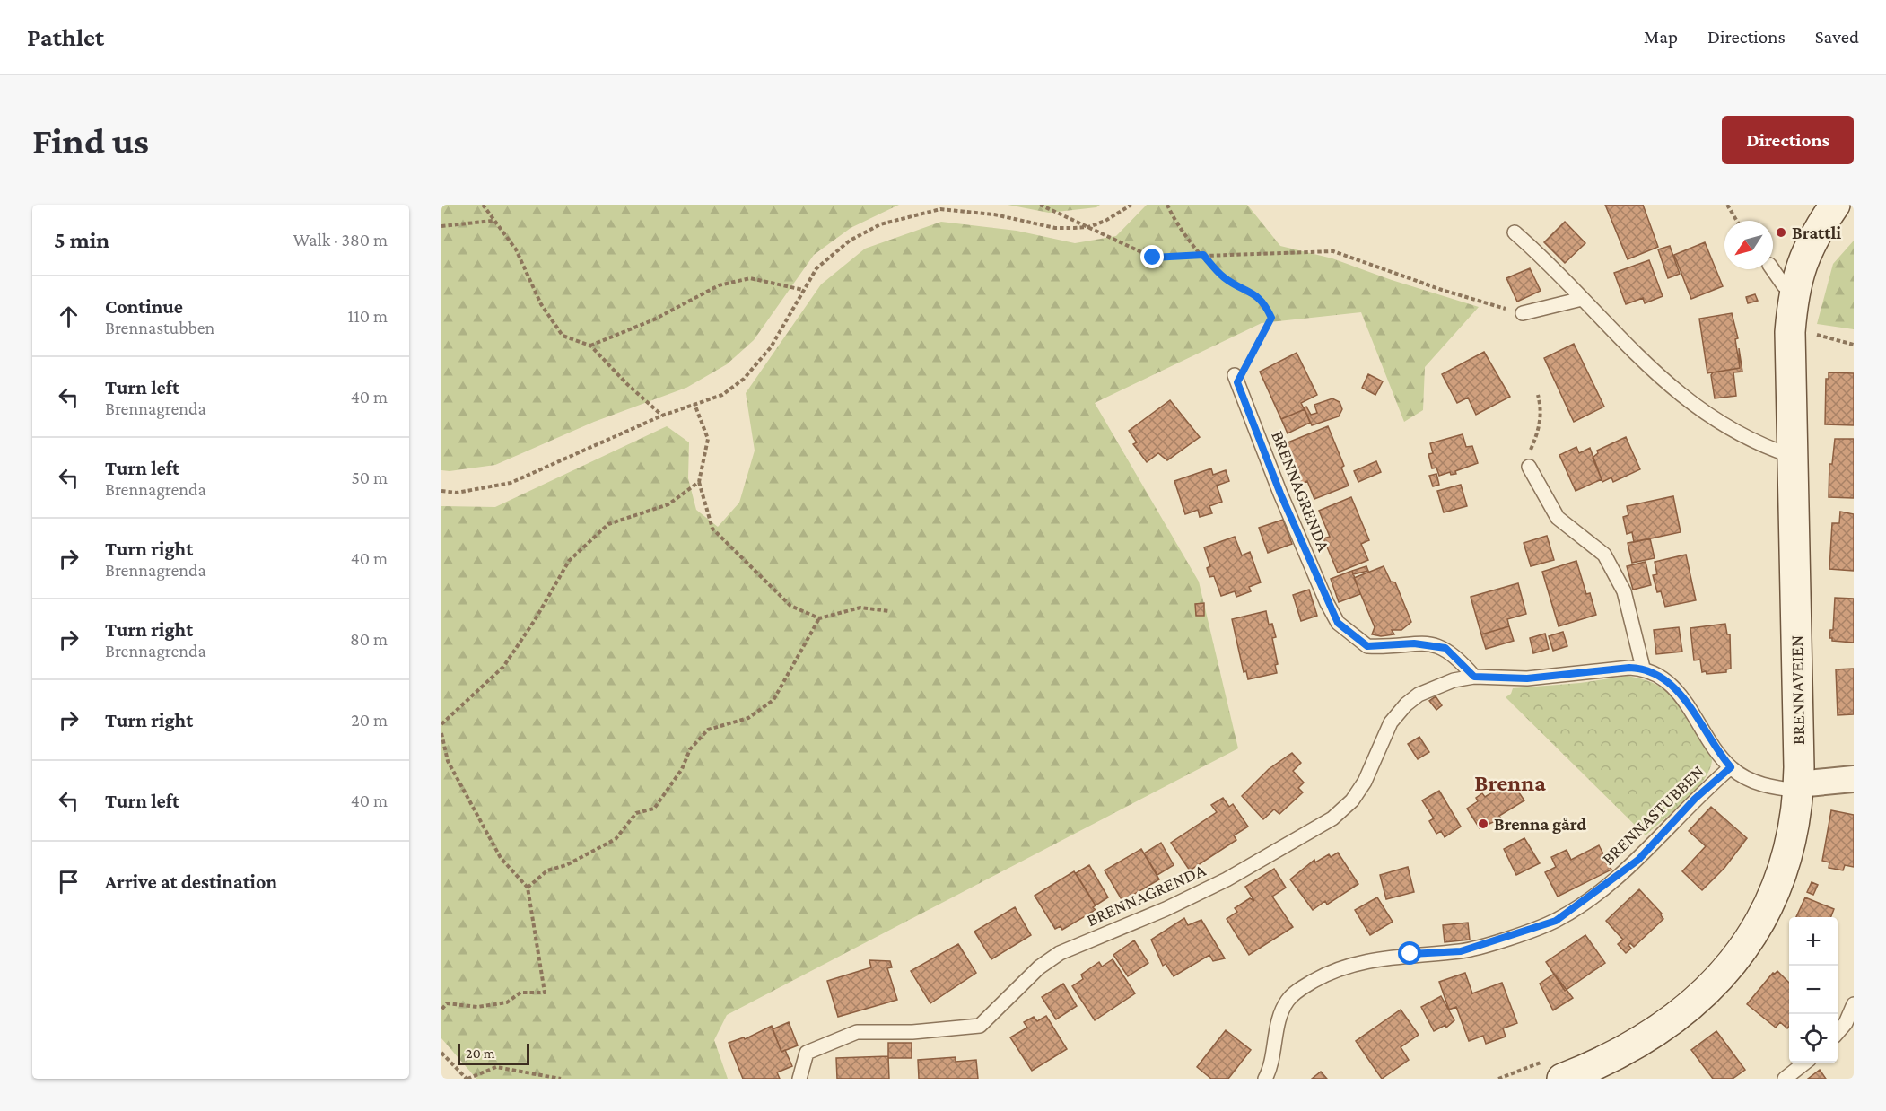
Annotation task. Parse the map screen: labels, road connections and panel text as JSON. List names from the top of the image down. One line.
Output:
{"streets":{"street":["BRENNAVEIEN"],"lane":["BRENNAGRENDA","BRENNASTUBBEN"]},"districts":["Brenna"],"places":["Brattli","Brenna gård"],"scale_bar":"20 m","north":"bottom left","page":{"header":"Pathlet","nav":["Map","Directions","Saved"],"buttons":"Directions","title":"Find us","heading":["5 min","Walk · 380 m"],"list":[["Continue","Brennastubben","110 m"],["Turn left","Brennagrenda","40 m"],["Turn left","Brennagrenda","50 m"],["Turn right","Brennagrenda","40 m"],["Turn right","Brennagrenda","80 m"],["Turn right","20 m"],["Turn left","40 m"],"Arrive at destination"],"map_buttons":["+","−"],"scale":"20 m"}}
